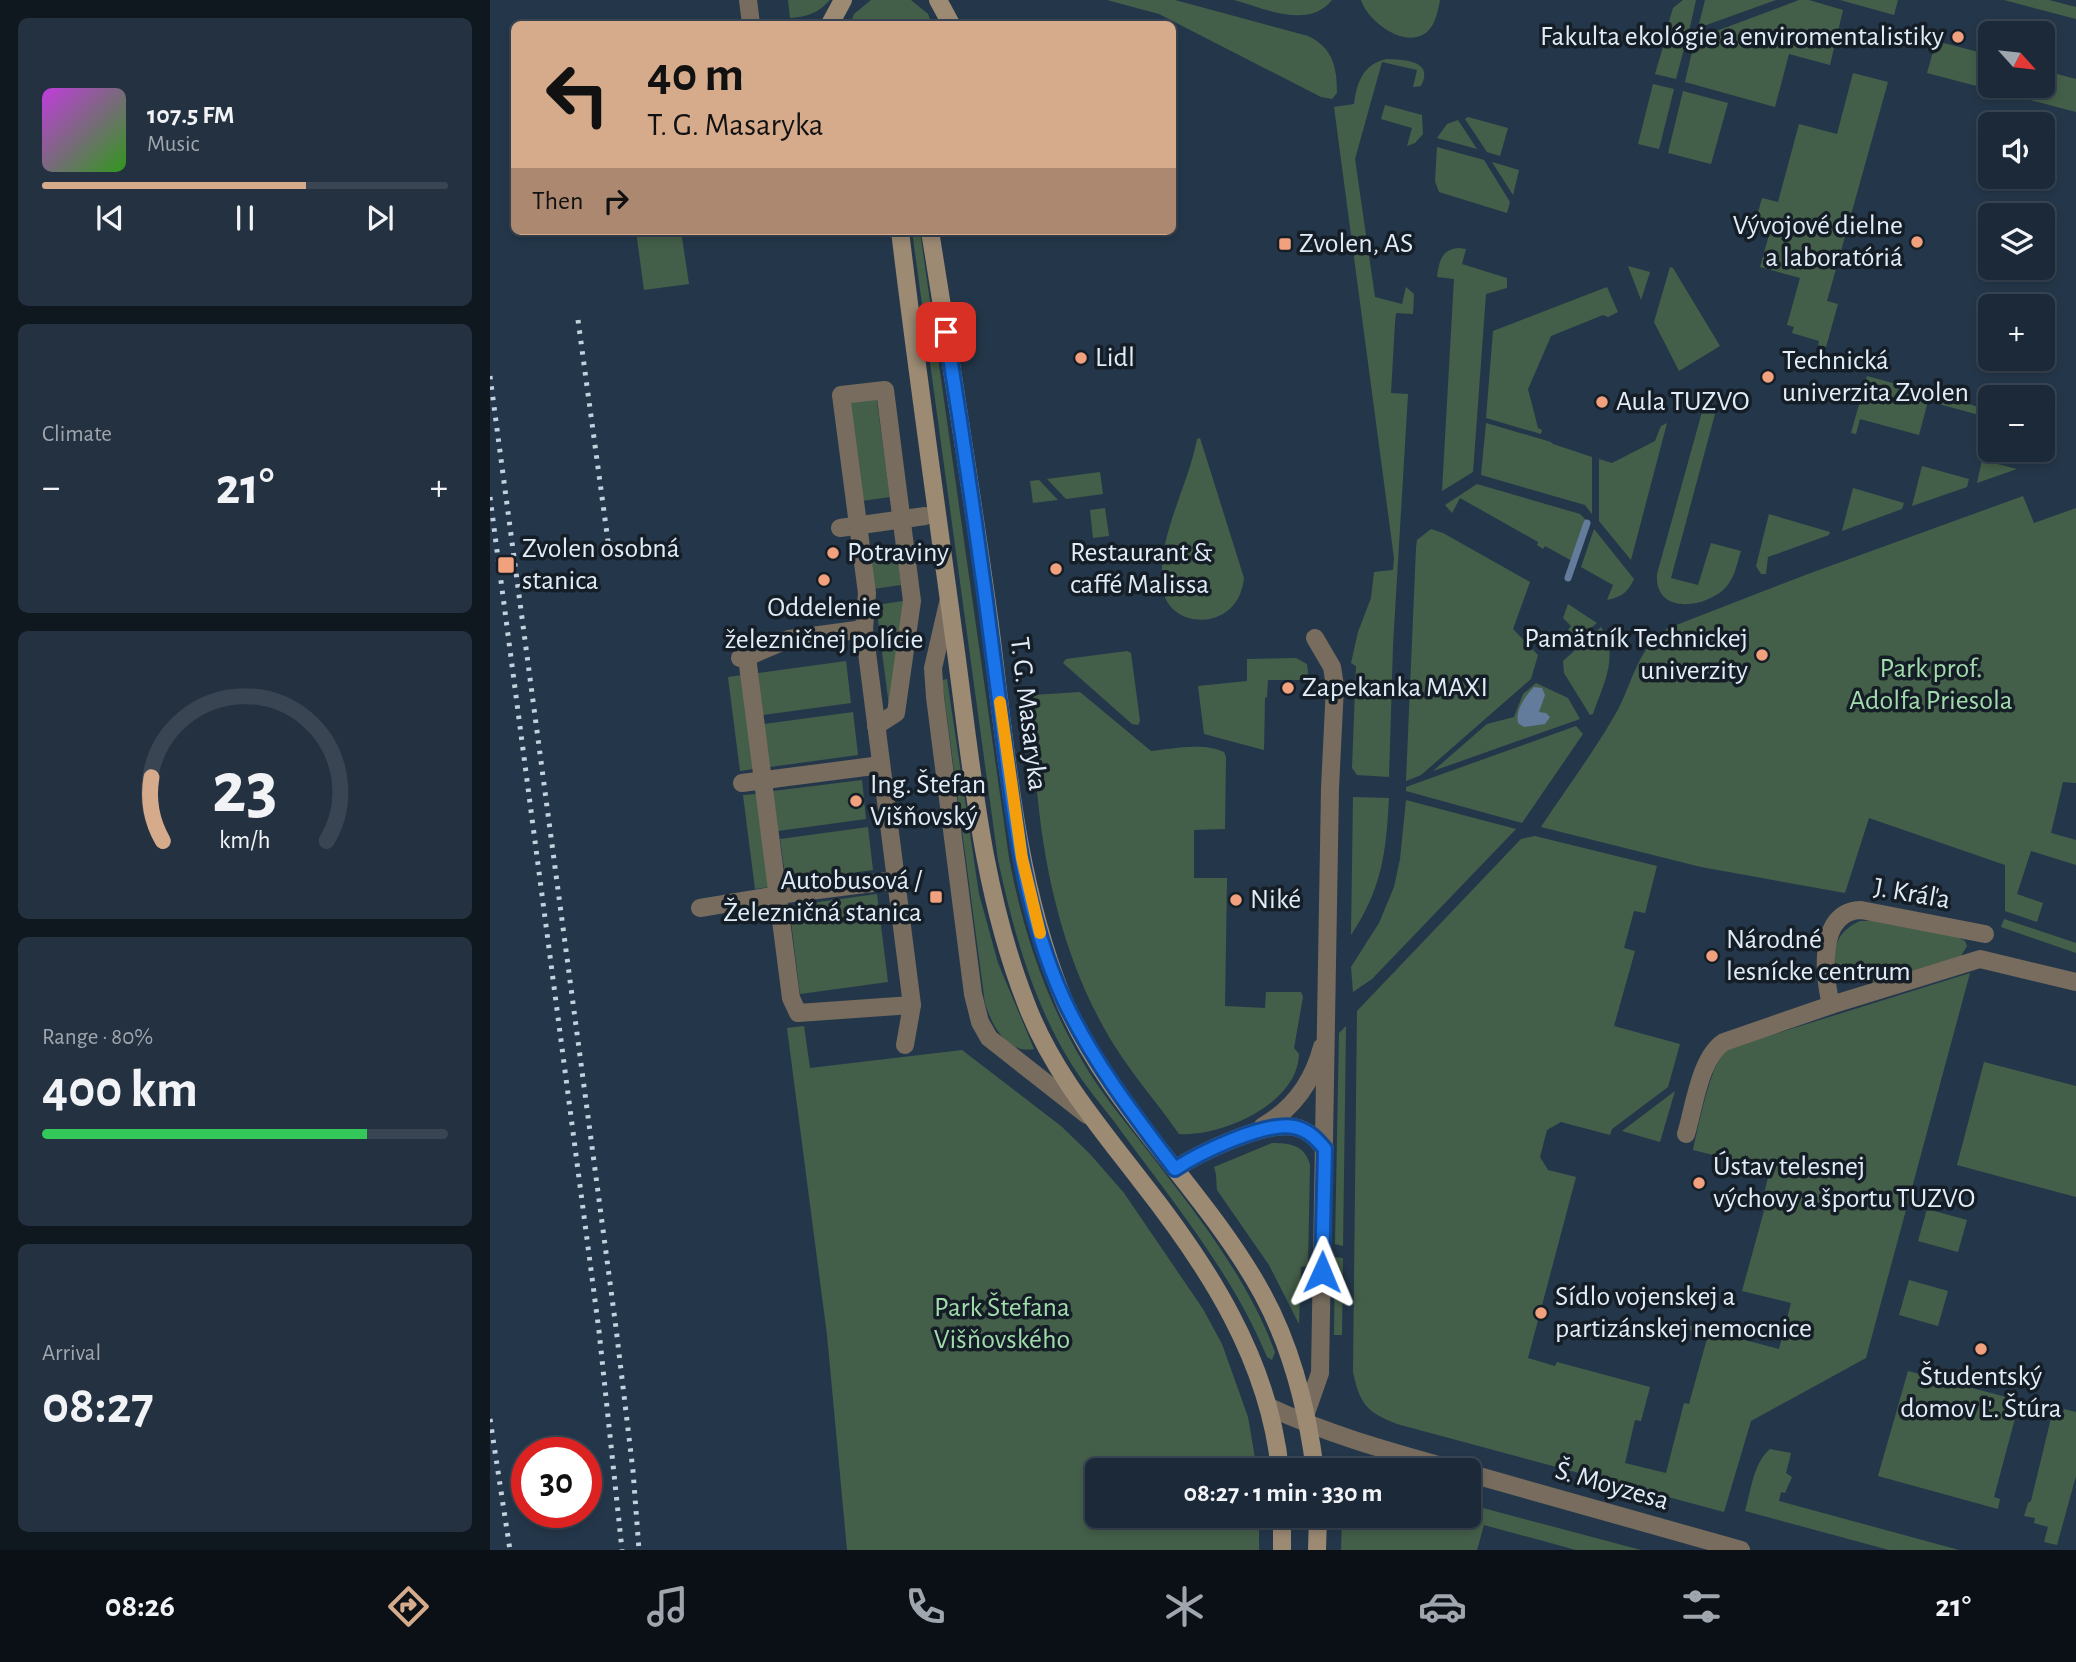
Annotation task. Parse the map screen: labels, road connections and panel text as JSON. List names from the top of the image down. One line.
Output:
{"streets":{"street":["T. G. Masaryka","J. Kráľa","Š. Moyzesa"]},"parks":["Park prof. Adolfa Priesola","Park Štefana Višňovského"],"places":{"other":["Fakulta ekológie a enviromentalistiky","Vývojové dielne a laboratóriá","Lidl","Technická univerzita Zvolen","Aula TUZVO","Potraviny","Restaurant & caffé Malissa","Oddelenie železničnej polície","Pamätník Technickej univerzity","Zapekanka MAXI","Ing. Štefan Višňovský","Niké","Národné lesnícke centrum","Ústav telesnej výchovy a športu TUZVO","Sídlo vojenskej a partizánskej nemocnice","Študentský domov Ľ. Štúra"],"transit":["Zvolen, AS","Zvolen osobná stanica","Autobusová / Železničná stanica"]},"north":"bottom right","page":{"map_buttons":["+","−"],"turn":["40 m","T. G. Masaryka"],"song":["107.5 FM","Music"],"then":"Then","tile":["Climate",["Range · 80%","400 km"],["Arrival","08:27"]],"heat":["−","21°","+"],"limit":"30","trip":"08:27 · 1 min · 330 m","tabs":["08:26","21°"],"gauge":["23","km/h"]}}
